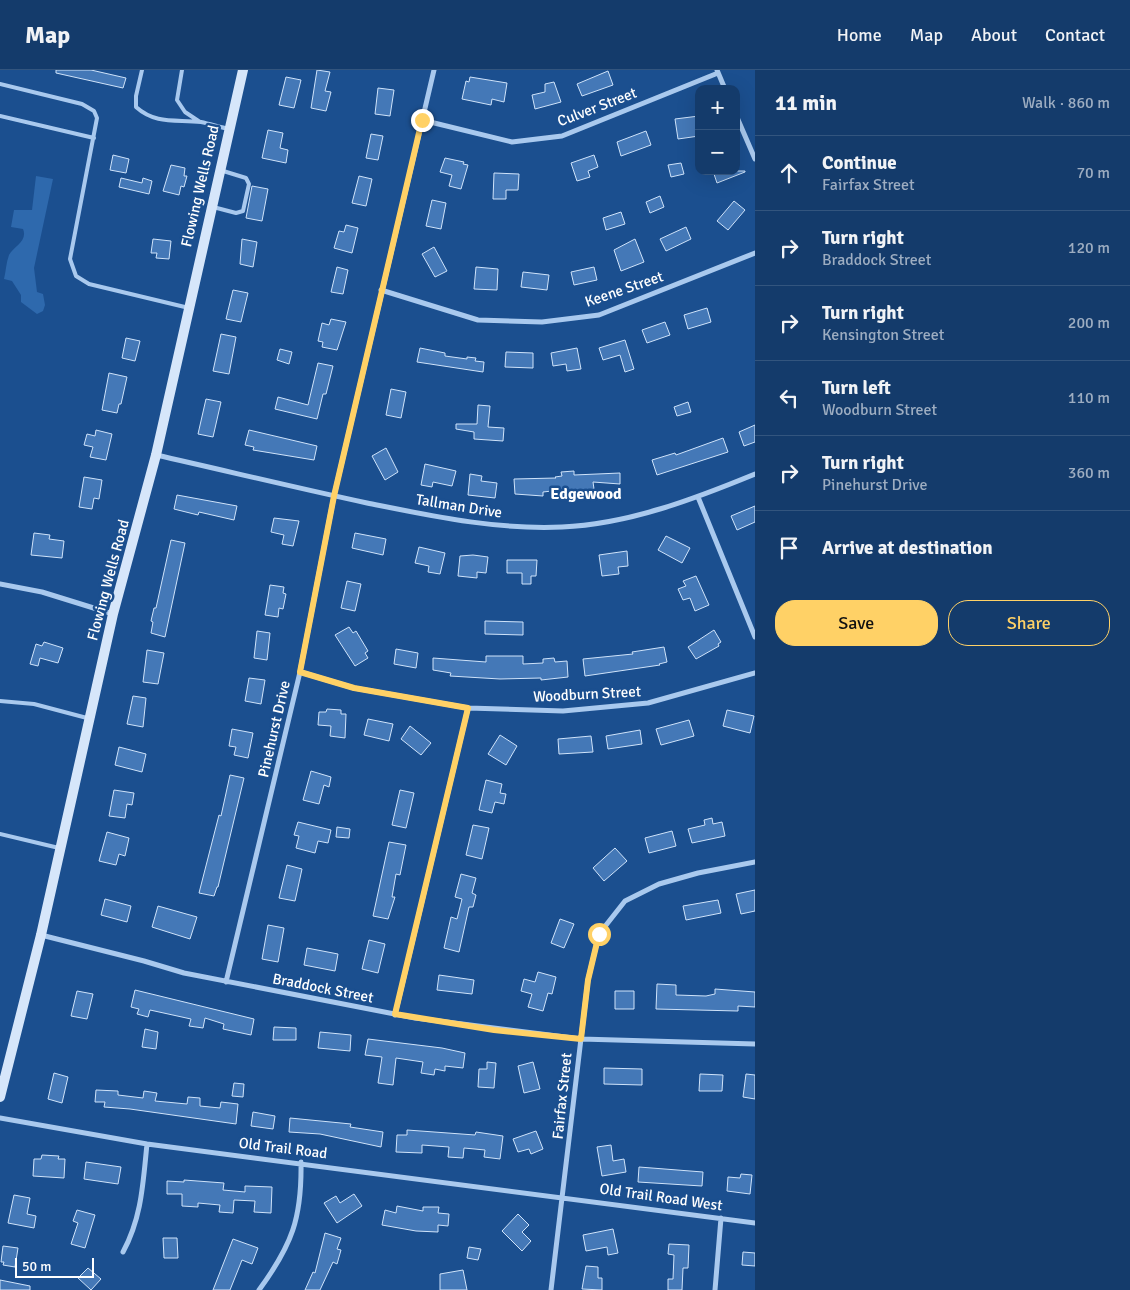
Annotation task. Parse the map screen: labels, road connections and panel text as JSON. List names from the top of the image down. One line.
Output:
{"streets":{"main road":["Flowing Wells Road"],"street":["Culver Street","Keene Street","Tallman Drive","Woodburn Street","Pinehurst Drive","Braddock Street","Fairfax Street","Old Trail Road","Old Trail Road West"]},"crossings":[["Culver Street","Pinehurst Drive"],["Flowing Wells Road","Tallman Drive"],["Flowing Wells Road","Braddock Street"],["Keene Street","Pinehurst Drive"],["Tallman Drive","Pinehurst Drive"],["Woodburn Street","Pinehurst Drive"],["Pinehurst Drive","Braddock Street"],["Braddock Street","Fairfax Street"],["Fairfax Street","Old Trail Road"],["Fairfax Street","Old Trail Road West"],["Old Trail Road","Old Trail Road West"]],"districts":["Edgewood"],"scale_bar":"50 m","page":{"header":"Map","nav":["Home","Map","About","Contact"],"heading":["11 min","Walk · 860 m"],"map_buttons":["+","−"],"list":[["Continue","Fairfax Street","70 m"],["Turn right","Braddock Street","120 m"],["Turn right","Kensington Street","200 m"],["Turn left","Woodburn Street","110 m"],["Turn right","Pinehurst Drive","360 m"],"Arrive at destination"],"buttons":["Save","Share"],"scale":"50 m"}}
